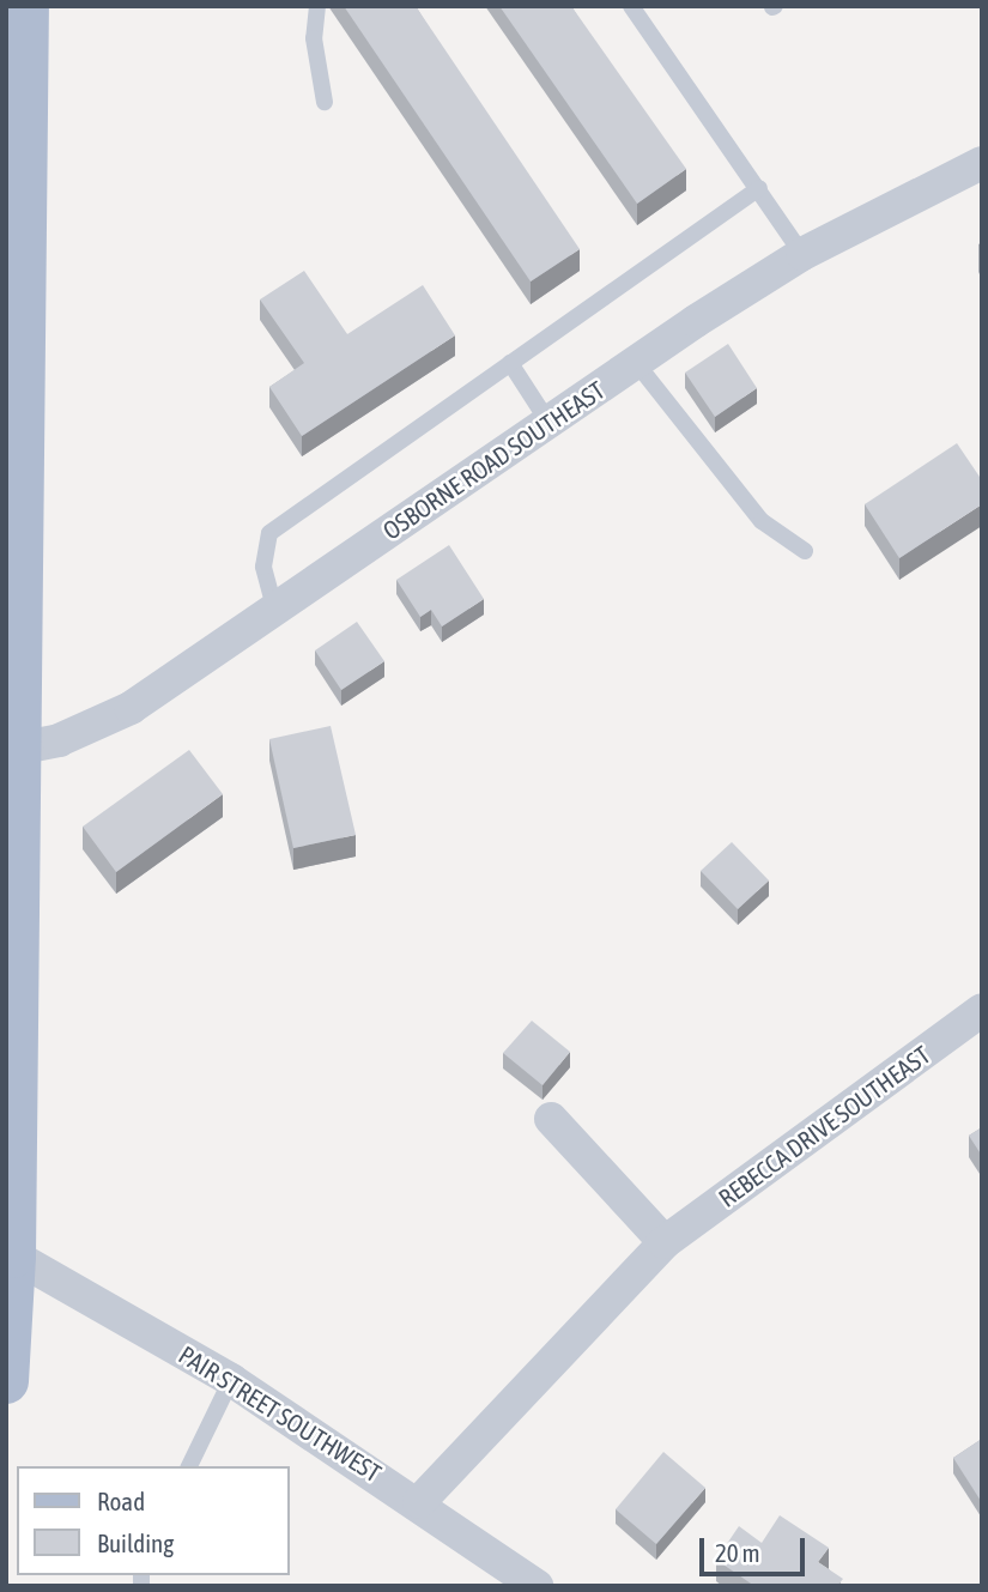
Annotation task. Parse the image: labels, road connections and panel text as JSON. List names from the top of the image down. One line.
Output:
{"streets":{"street":["OSBORNE ROAD SOUTHEAST","REBECCA DRIVE SOUTHEAST","PAIR STREET SOUTHWEST"]},"crossings":[["REBECCA DRIVE SOUTHEAST","PAIR STREET SOUTHWEST"]],"legend":["Road","Building"],"scale_bar":"20 m"}
